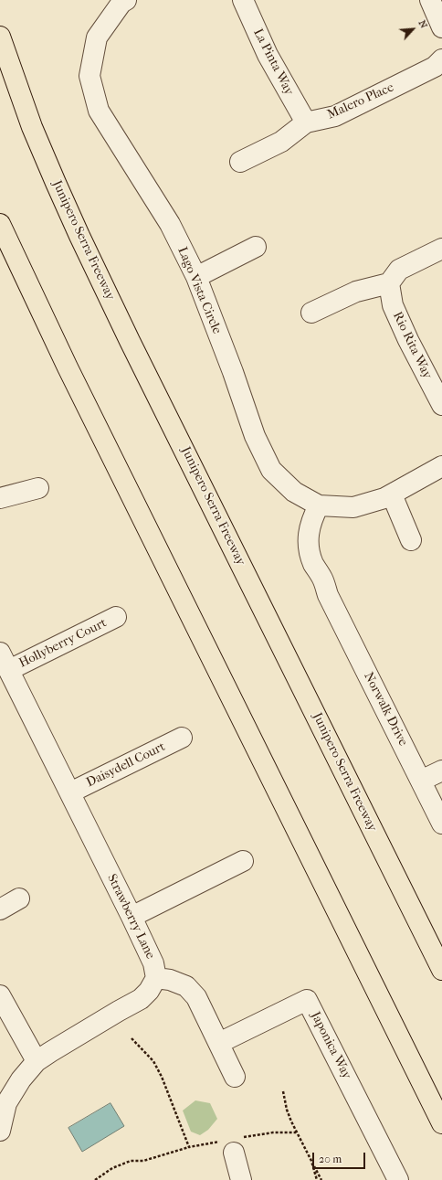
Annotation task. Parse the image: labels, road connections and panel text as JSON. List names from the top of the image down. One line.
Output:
{"streets":{"highway":["Junipero Serra Freeway"],"street":["La Pinta Way","Malero Place","Lago Vista Circle","Rio Rita Way","Hollyberry Court","Norwalk Drive","Daisydell Court","Strawberry Lane","Japonica Way"]},"crossings":[["La Pinta Way","Malero Place"],["Lago Vista Circle","Norwalk Drive"],["Hollyberry Court","Strawberry Lane"],["Daisydell Court","Strawberry Lane"]],"scale_bar":"20 m","north":"top right"}
